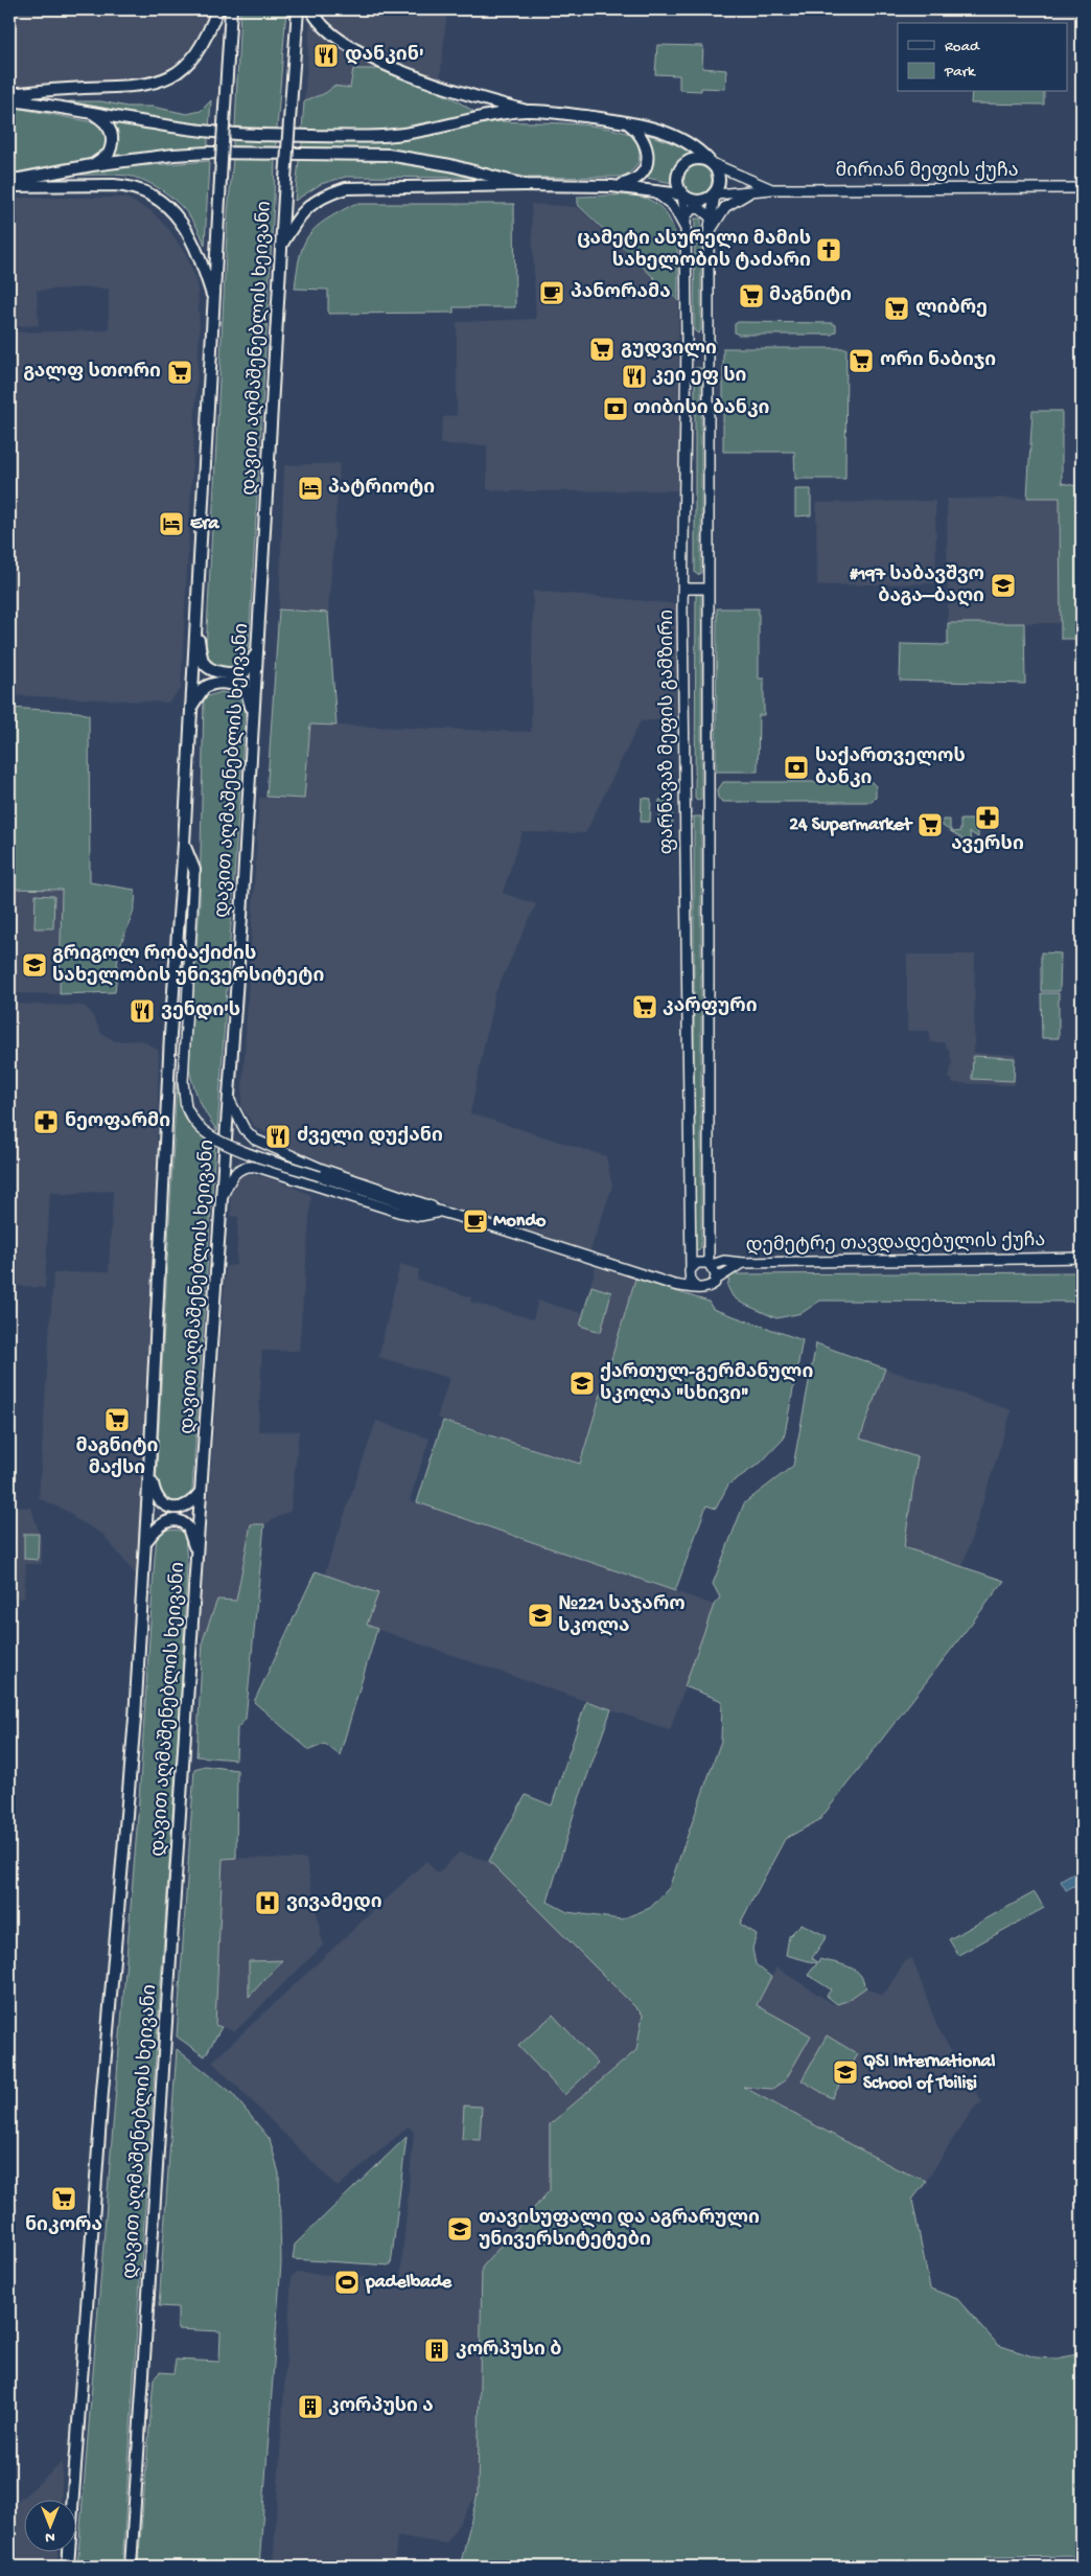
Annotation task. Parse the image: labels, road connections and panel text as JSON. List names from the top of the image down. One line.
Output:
{"streets":{"main road":["მირიან მეფის ქუჩა","დავით აღმაშენებლის ხეივანი","ფარნავაზ მეფის გამზირი","დემეტრე თავდადებულის ქუჩა"]},"crossings":[["მირიან მეფის ქუჩა","ფარნავაზ მეფის გამზირი"],["ფარნავაზ მეფის გამზირი","დემეტრე თავდადებულის ქუჩა"]],"places":{"restaurant":["დანკინ'","კეი ეფ სი","ვენდი'ს","ძველი დუქანი"],"church":["ცამეტი ასურელი მამის სახელობის ტაძარი"],"cafe":["პანორამა","Mondo"],"supermarket":["მაგნიტი","ლიბრე","გუდვილი","ორი ნაბიჯი","გალფ სთორი","24 Supermarket","კარფური","მაგნიტი მაქსი","ნიკორა"],"bank":["თიბისი ბანკი","საქართველოს ბანკი"],"hotel":["პატრიოტი","Era"],"school or university":["#197 საბავშვო ბაგა–ბაღი","გრიგოლ რობაქიძის სახელობის უნივერსიტეტი","ქართულ-გერმანული სკოლა \"სხივი\"","№221 საჯარო სკოლა","QSI International School of Tbilisi","თავისუფალი და აგრარული უნივერსიტეტები"],"pharmacy":["ავერსი","ნეოფარმი"],"hospital":["ვივამედი"],"sports":["padelbade"],"building":["კორპუსი ბ","კორპუსი ა"]},"legend":["Road","Park"],"north":"bottom"}
